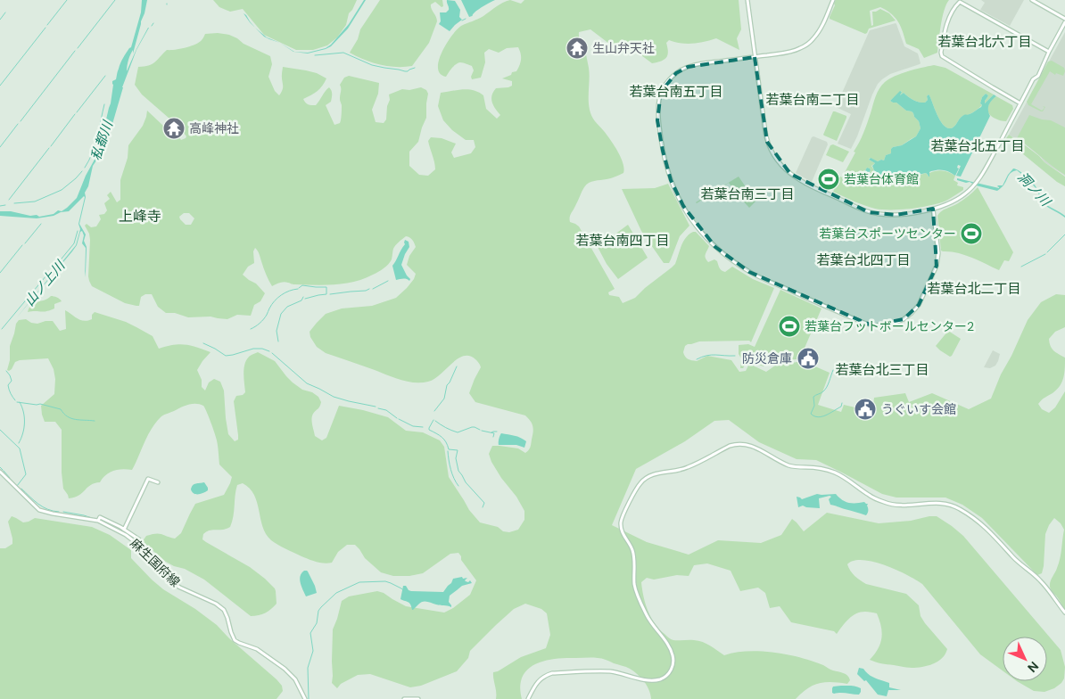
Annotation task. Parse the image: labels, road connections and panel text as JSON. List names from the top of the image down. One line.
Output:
{"streets":{"street":["麻生国府線"]},"districts":["若葉台北六丁目","若葉台南五丁目","若葉台南二丁目","若葉台北五丁目","若葉台南三丁目","上峰寺","若葉台南四丁目","若葉台北四丁目","若葉台北二丁目","若葉台北三丁目"],"water":["私都川","洞ノ川","山ノ上川"],"places":{"temple":["生山弁天社","高峰神社"],"sports":["若葉台体育館","若葉台スポーツセンター","若葉台フットボールセンター2"],"public building":["防災倉庫","うぐいす会館"]},"north":"bottom right"}
